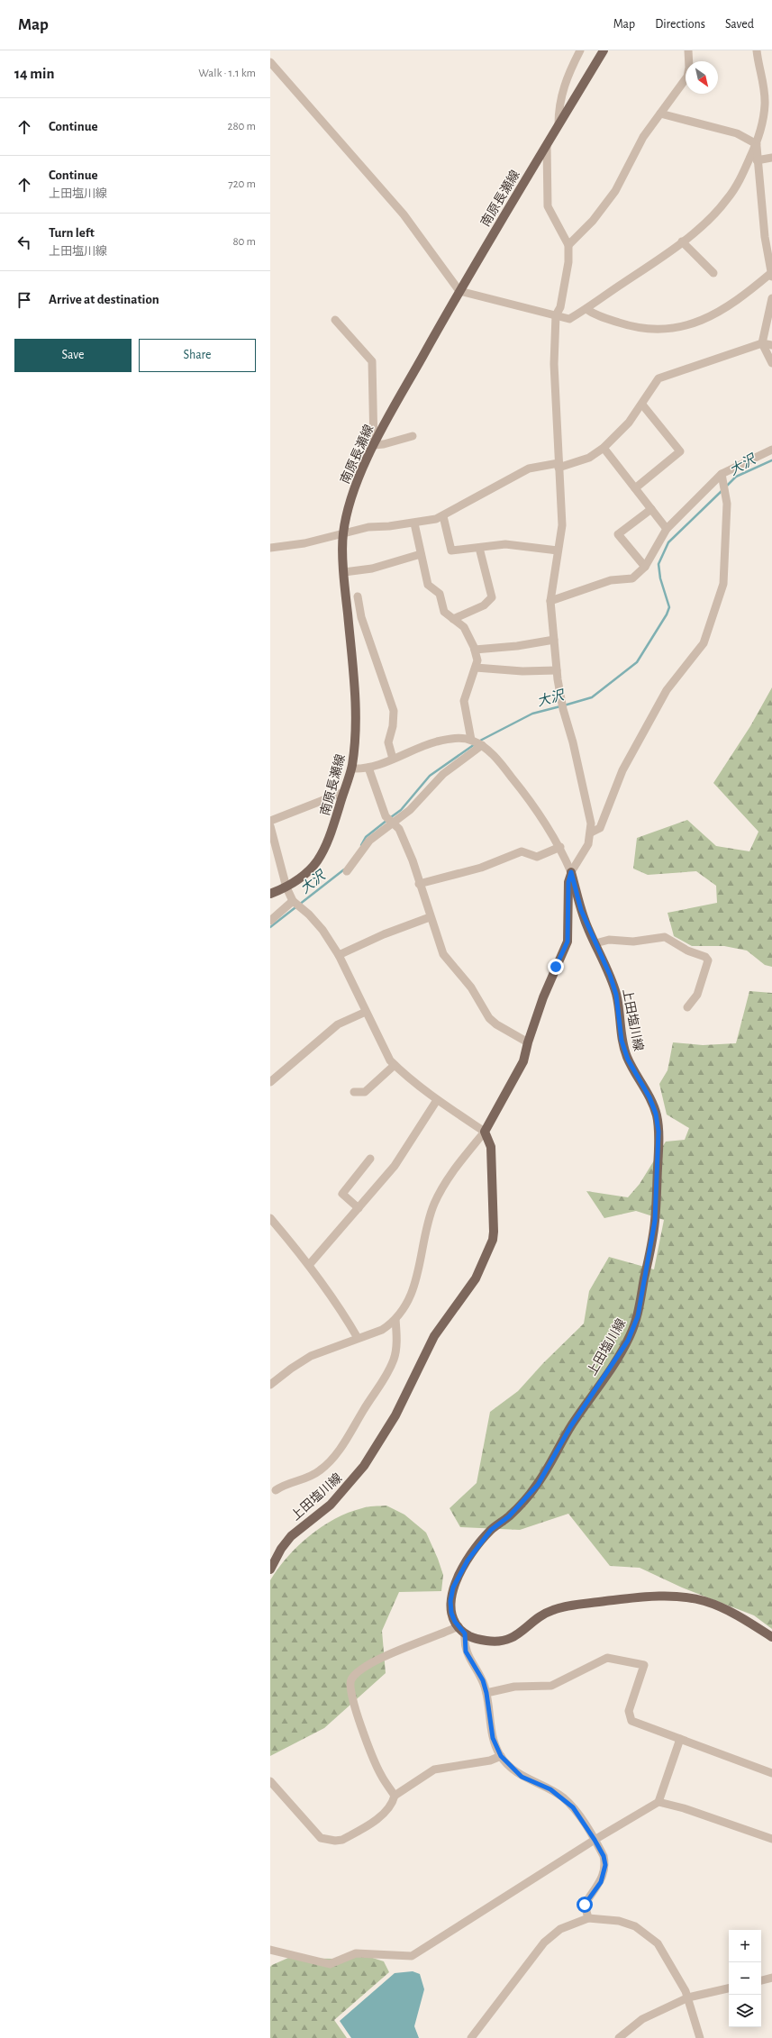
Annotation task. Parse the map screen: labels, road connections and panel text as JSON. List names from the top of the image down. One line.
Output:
{"streets":{"main road":["南原長瀬線","上田塩川線"]},"water":["大沢"],"north":"bottom right","page":{"header":"Map","nav":["Map","Directions","Saved"],"heading":["14 min","Walk · 1.1 km"],"list":[["Continue","280 m"],["Continue","上田塩川線","720 m"],["Turn left","上田塩川線","80 m"],"Arrive at destination"],"buttons":["Save","Share"],"map_buttons":["+","−"]}}
